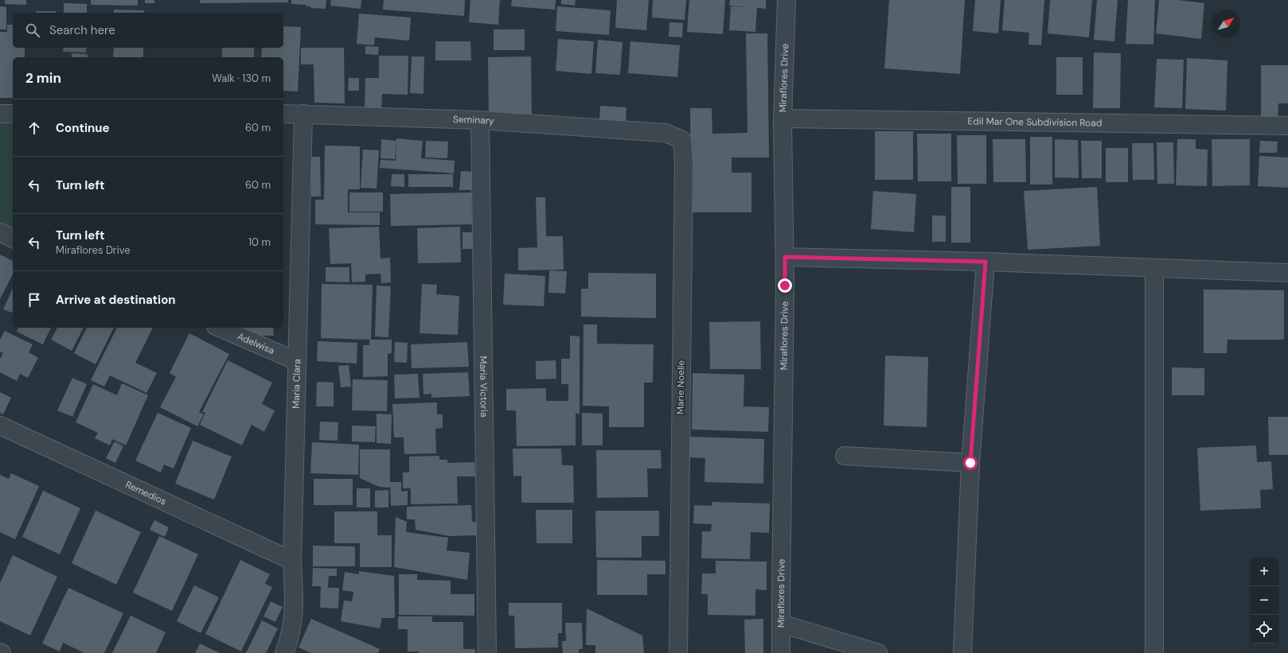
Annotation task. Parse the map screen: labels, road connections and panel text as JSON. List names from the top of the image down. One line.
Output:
{"streets":{"street":["Miraflores Drive","Seminary","Edil Mar One Subdivision Road","Adelwisa","Maria Clara","Maria Victoria","Marie Noelle","Remedios"]},"crossings":[["Miraflores Drive","Edil Mar One Subdivision Road"],["Seminary","Maria Clara"],["Seminary","Maria Victoria"],["Seminary","Marie Noelle"],["Adelwisa","Maria Clara"],["Maria Clara","Remedios"]],"north":"top right","page":{"search":"Search here","heading":["2 min","Walk · 130 m"],"list":[["Continue","60 m"],["Turn left","60 m"],["Turn left","Miraflores Drive","10 m"],"Arrive at destination"],"map_buttons":["+","−"]}}
